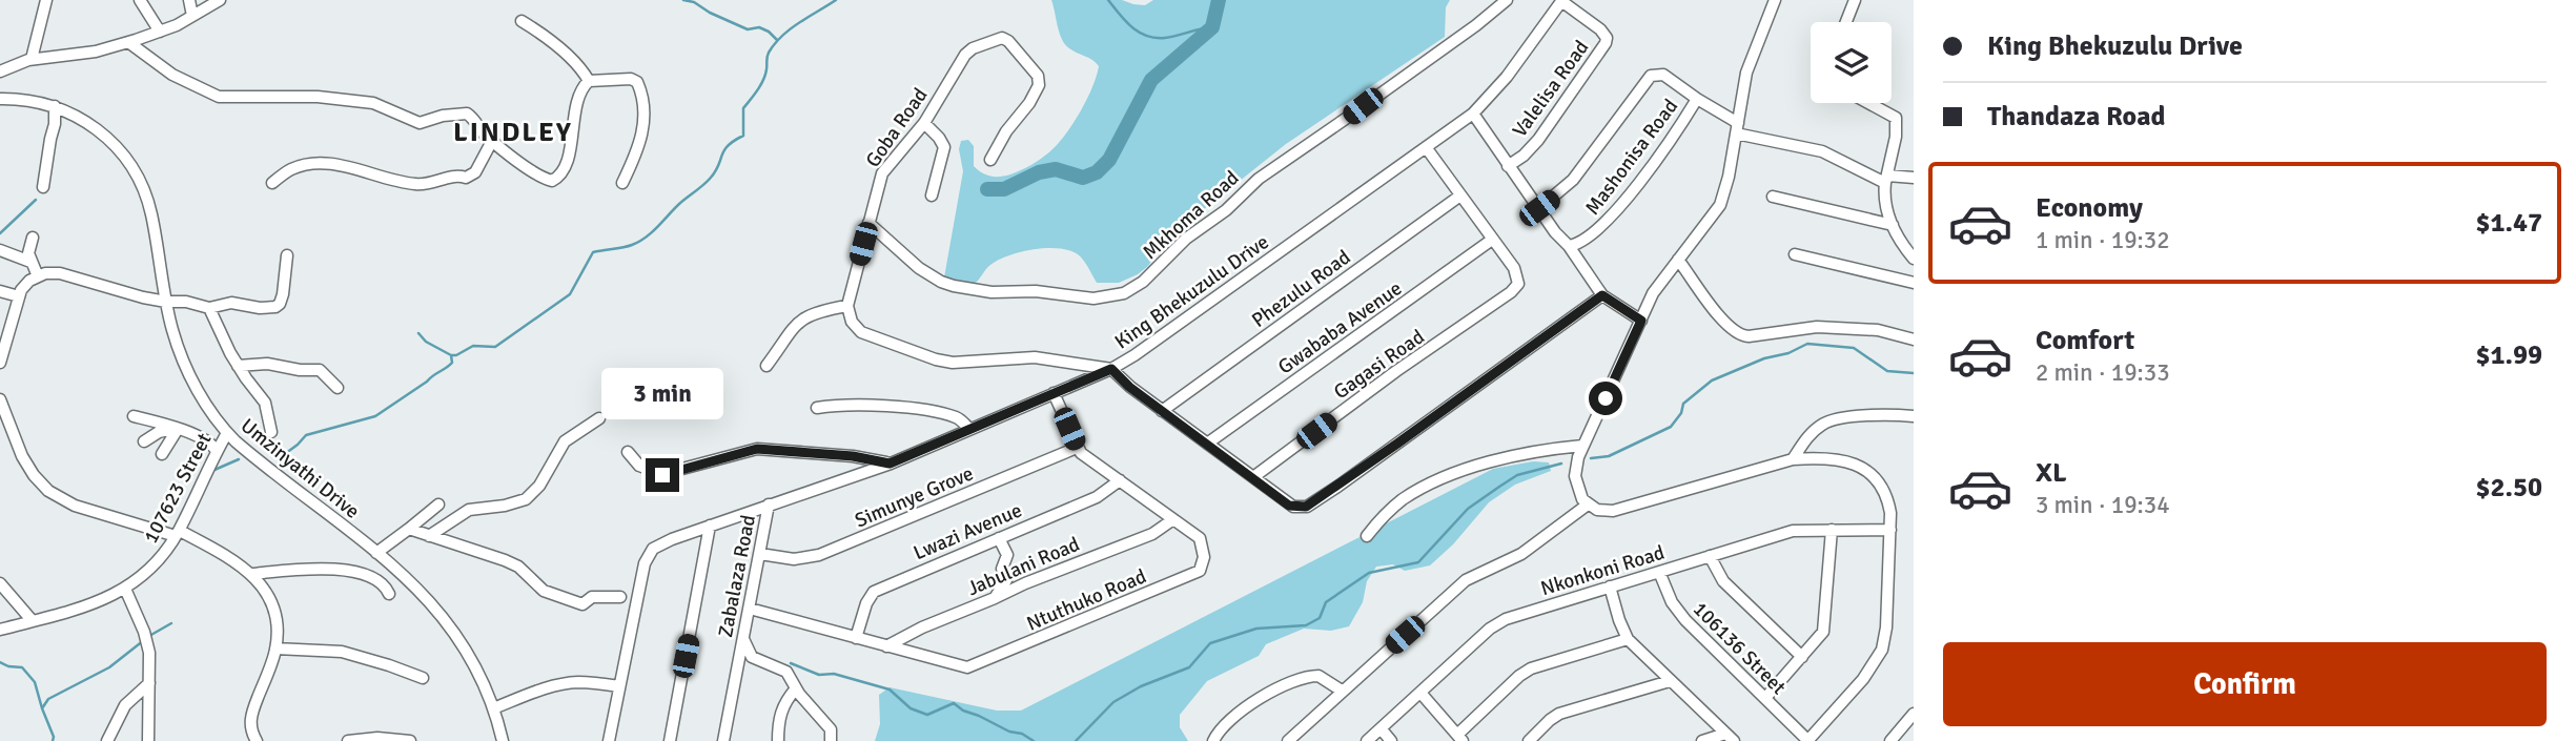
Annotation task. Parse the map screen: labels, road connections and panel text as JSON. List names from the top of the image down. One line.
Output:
{"streets":{"street":["Valelisa Road","Goba Road","Mashonisa Road","Mkhoma Road","Phezulu Road","King Bhekuzulu Drive","Gwababa Avenue","Gagasi Road","Umzinyathi Drive","107623 Street","Simunye Grove","Lwazi Avenue","Jabulani Road","Nkonkoni Road","Zabalaza Road","Ntuthuko Road","106136 Street"]},"crossings":[["Valelisa Road","King Bhekuzulu Drive"],["Goba Road","Mkhoma Road"],["King Bhekuzulu Drive","Zabalaza Road"],["King Bhekuzulu Drive","Ntuthuko Road"],["Gwababa Avenue","Gagasi Road"],["Umzinyathi Drive","107623 Street"],["Simunye Grove","Zabalaza Road"],["Simunye Grove","Ntuthuko Road"],["Lwazi Avenue","Ntuthuko Road"],["Jabulani Road","Ntuthuko Road"],["Nkonkoni Road","106136 Street"],["Zabalaza Road","Ntuthuko Road"]],"districts":["LINDLEY"],"page":{"banner":["King Bhekuzulu Drive","Thandaza Road"],"list":[{"name":"Economy","note":"1 min · 19:32","value":"$1.47"},{"name":"Comfort","note":"2 min · 19:33","value":"$1.99"},{"name":"XL","note":"3 min · 19:34","value":"$2.50"}],"bubble":"3 min","buttons":"Confirm"}}
